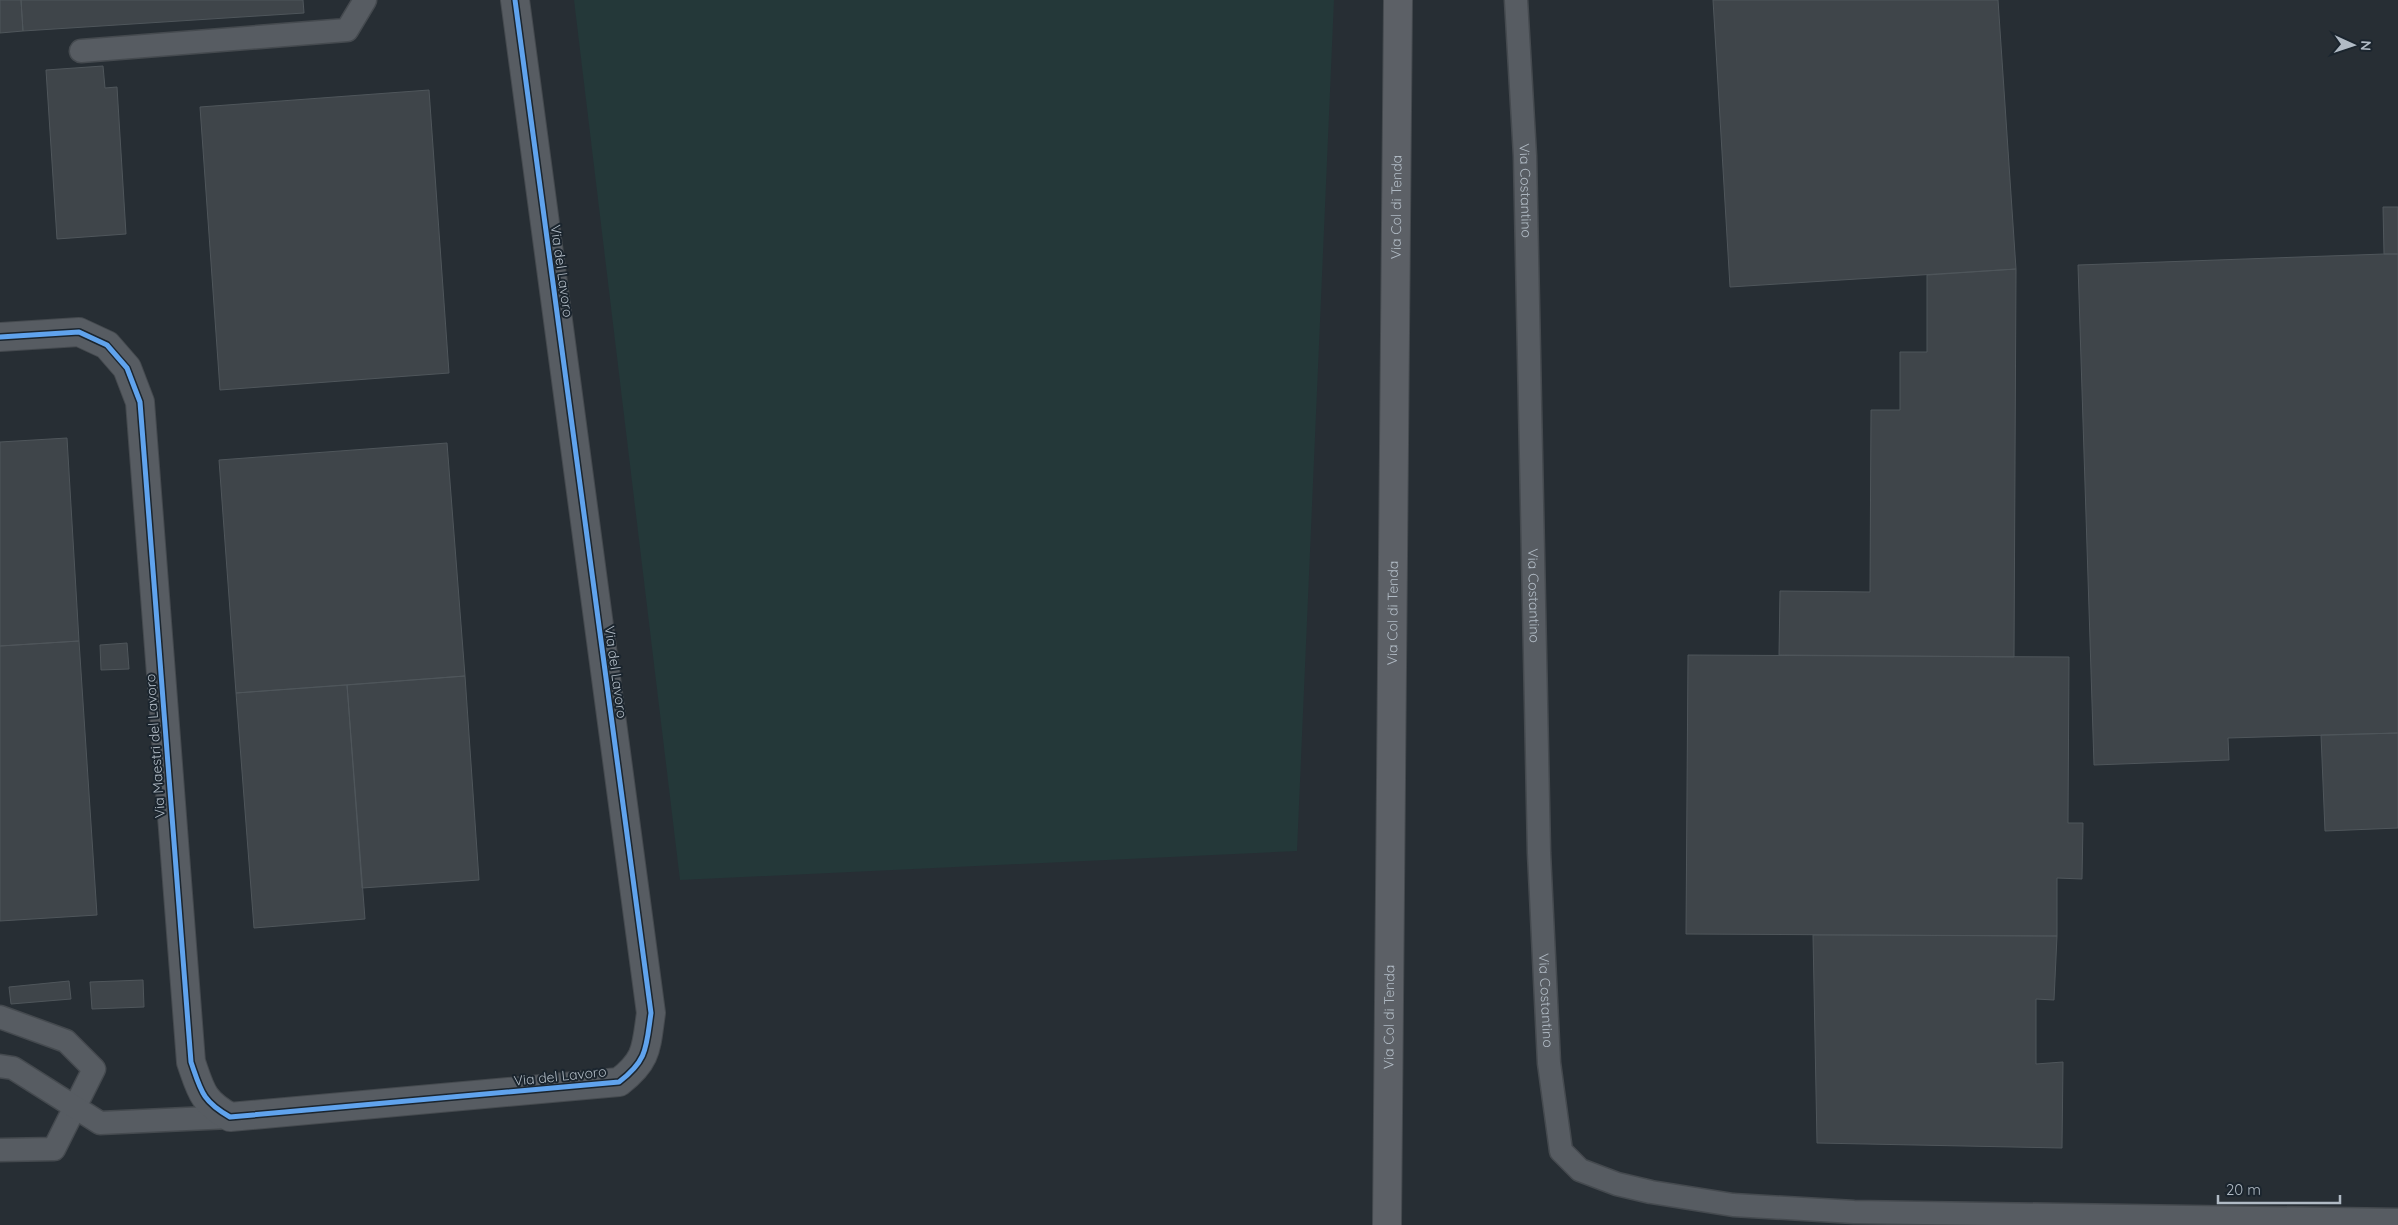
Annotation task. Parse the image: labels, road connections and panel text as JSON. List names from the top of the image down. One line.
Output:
{"streets":{"main road":["Via Col di Tenda"],"street":["Via del Lavoro","Via Maestri del Lavoro"],"lane":["Via Costantino"]},"crossings":[["Via del Lavoro","Via Maestri del Lavoro"]],"scale_bar":"20 m","north":"right"}
